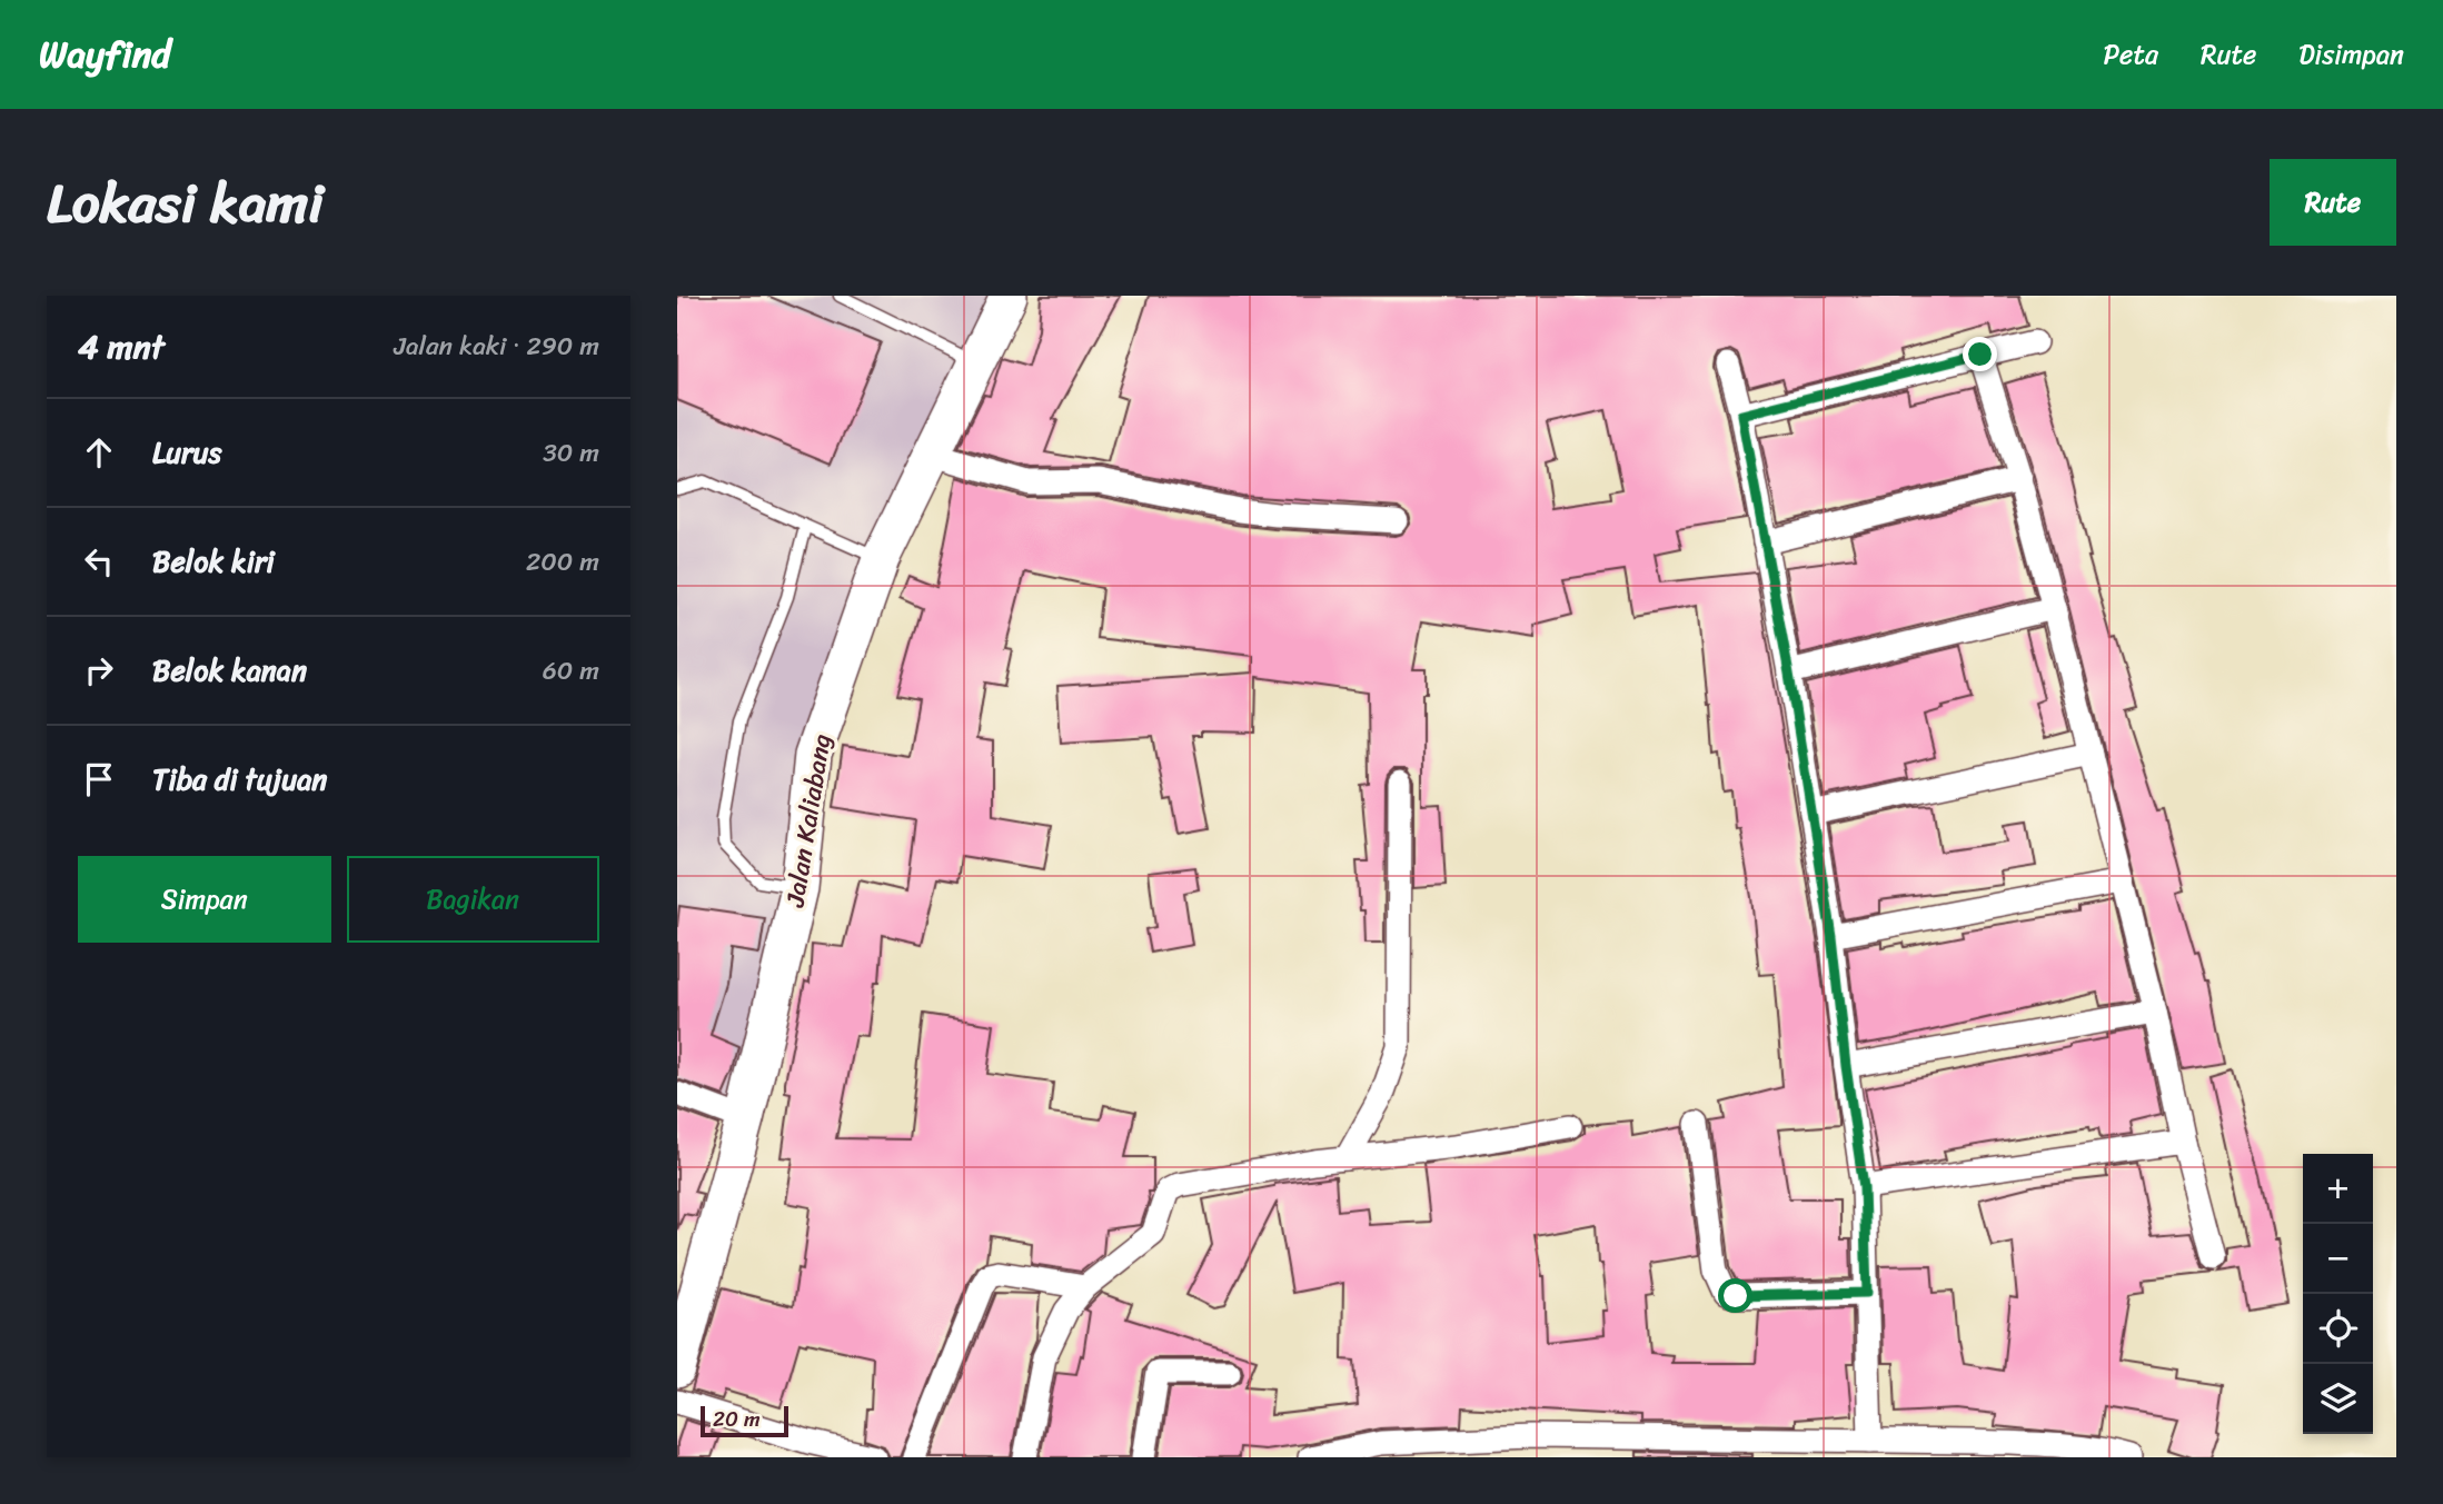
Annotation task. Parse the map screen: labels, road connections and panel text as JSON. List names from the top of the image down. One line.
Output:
{"streets":{"main road":["Jalan Kaliabang"]},"scale_bar":"20 m","page":{"header":"Wayfind","nav":["Peta","Rute","Disimpan"],"title":"Lokasi kami","buttons":["Rute",["Simpan","Bagikan"]],"heading":["4 mnt","Jalan kaki · 290 m"],"list":[["Lurus","30 m"],["Belok kiri","200 m"],["Belok kanan","60 m"],"Tiba di tujuan"],"map_buttons":["+","−"],"scale":"20 m"}}
